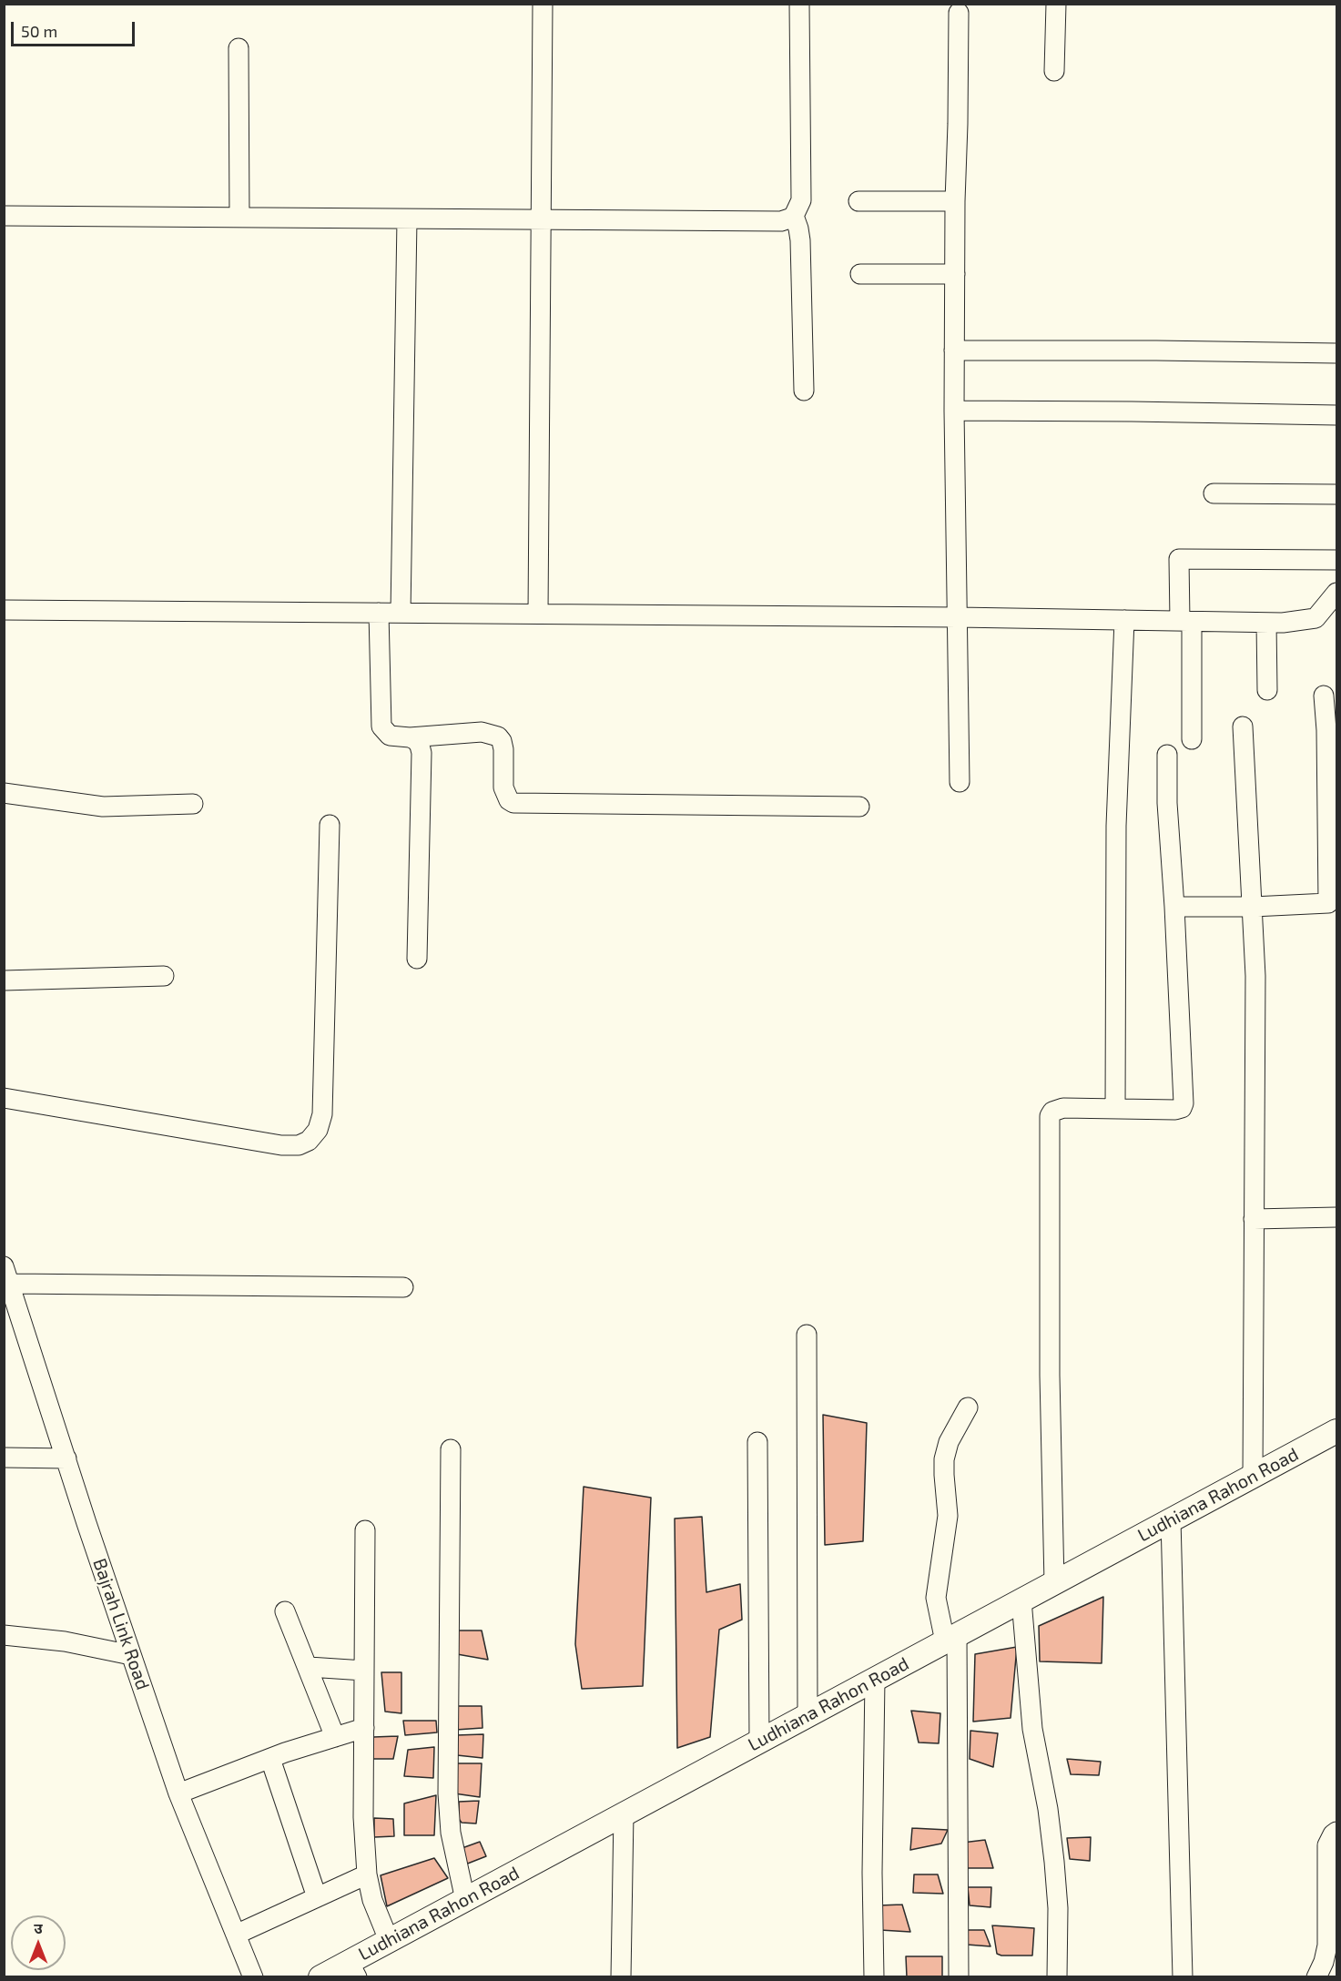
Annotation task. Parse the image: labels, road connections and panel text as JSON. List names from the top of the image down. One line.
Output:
{"streets":{"main road":["Ludhiana Rahon Road"],"street":["Bajrah Link Road"]},"scale_bar":"50 m","north":"top"}
